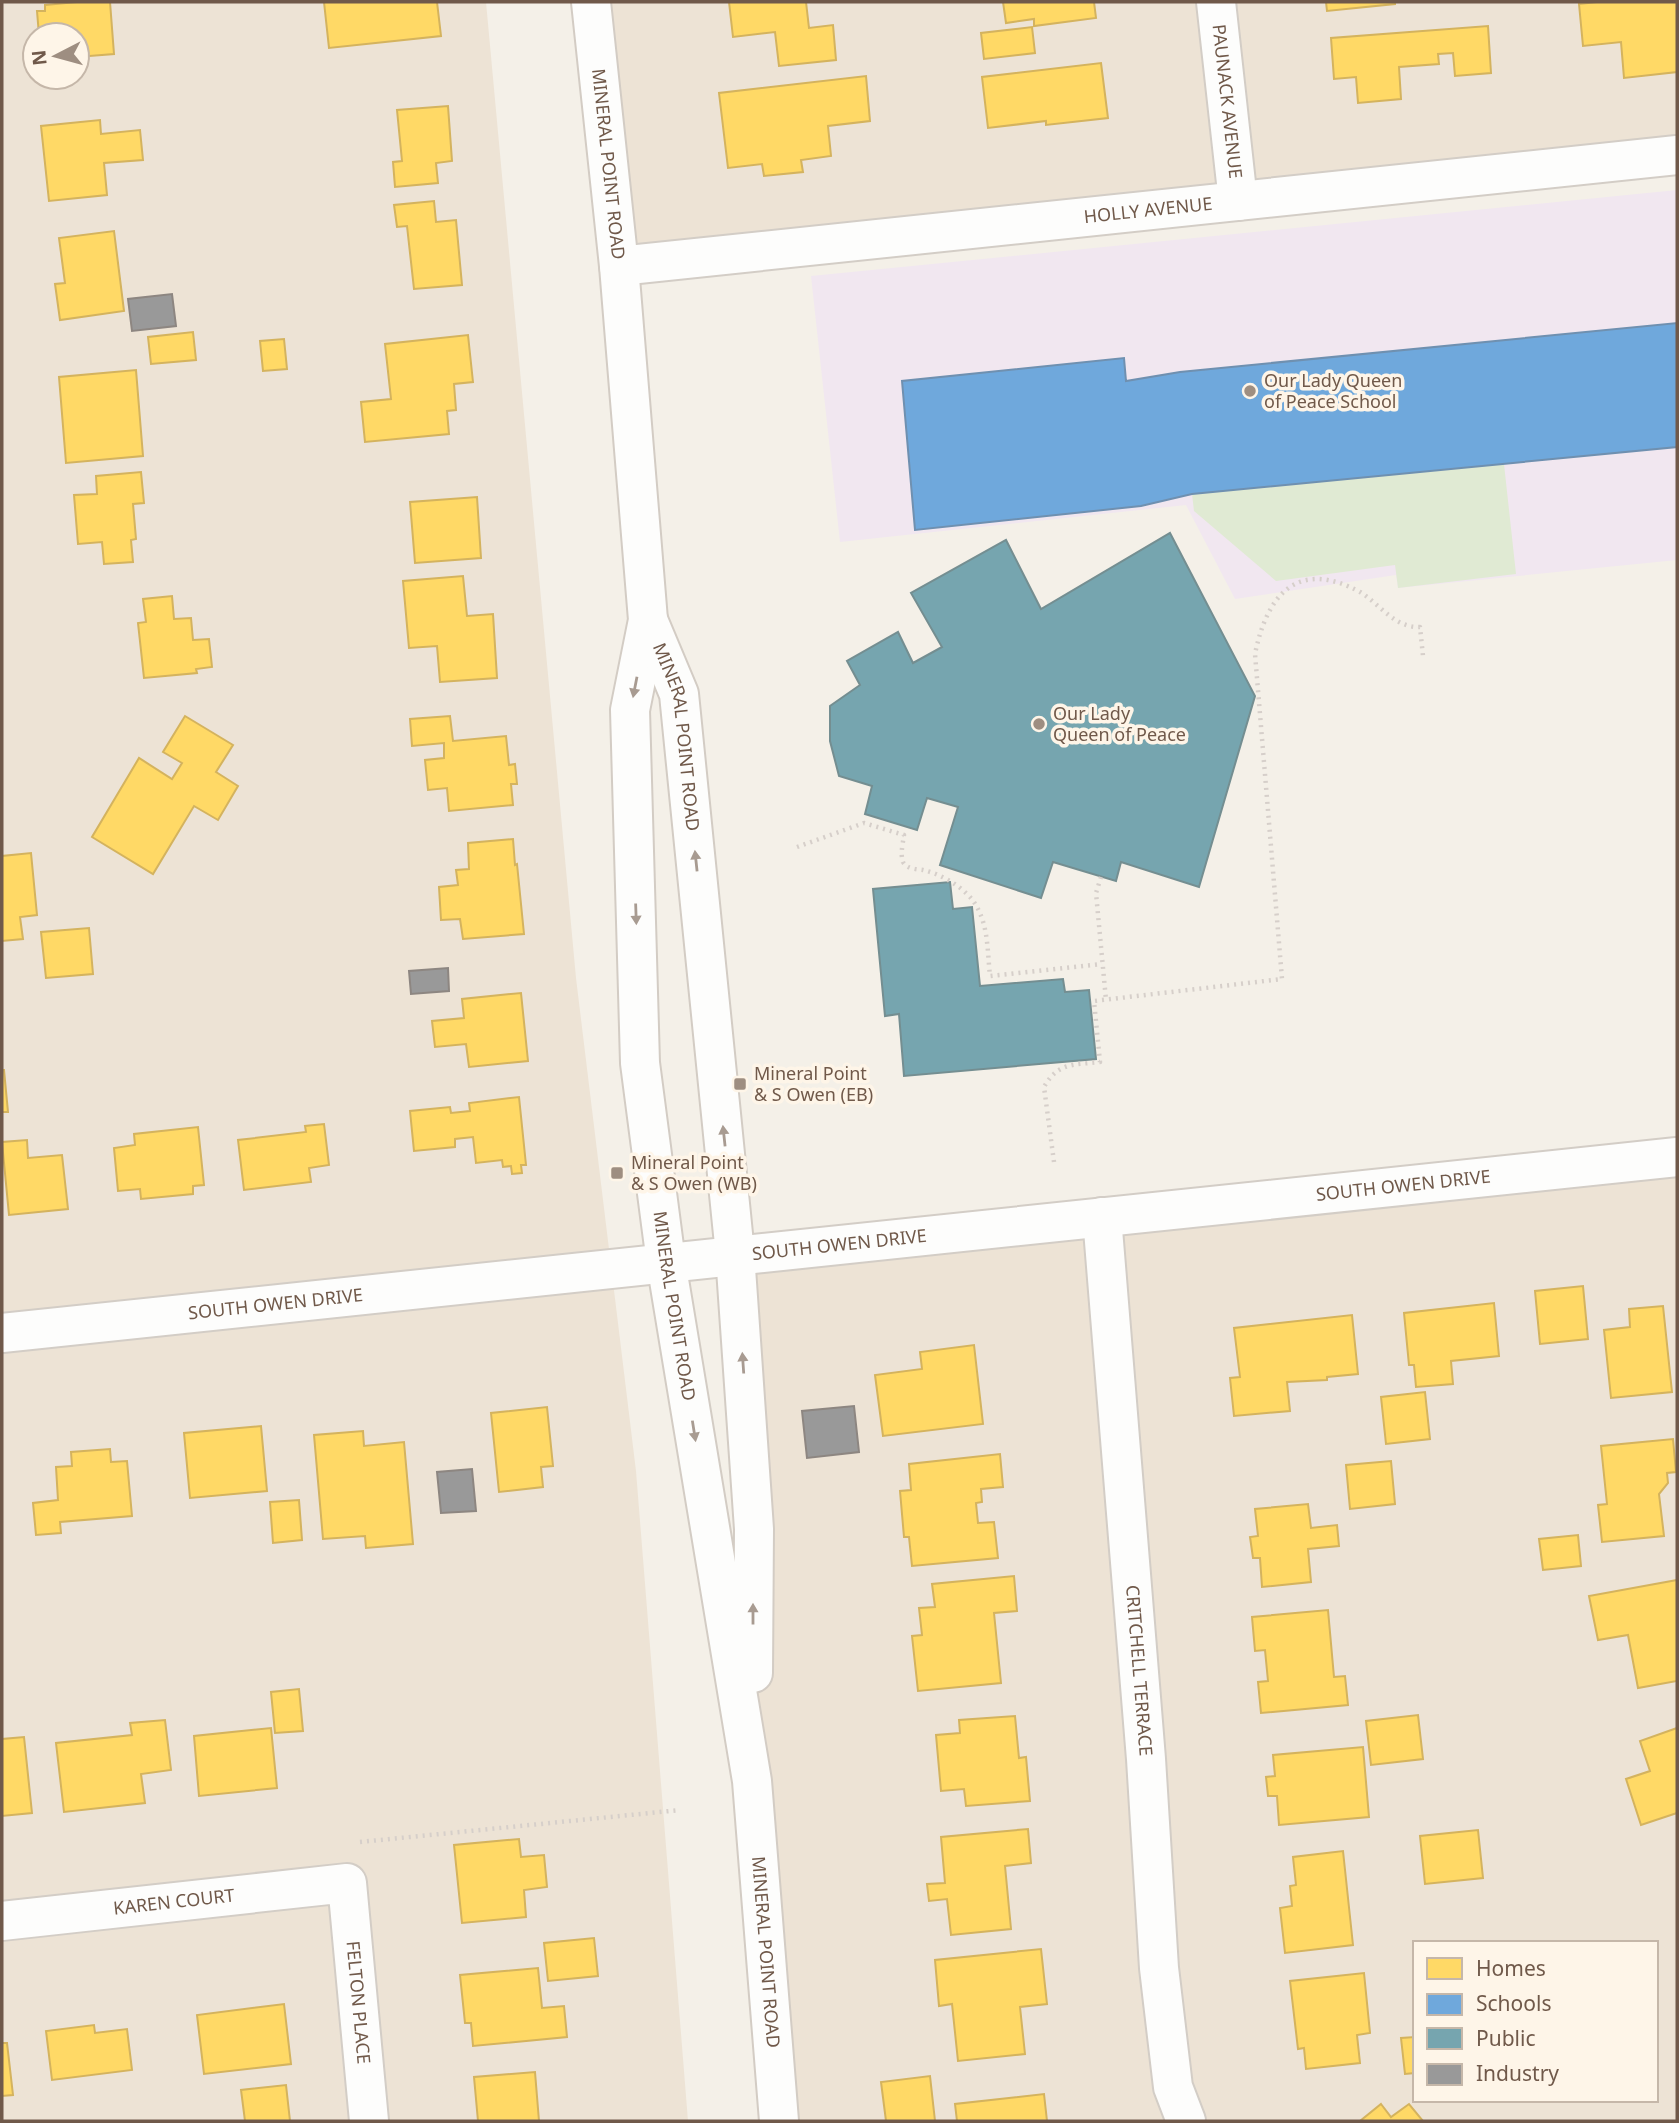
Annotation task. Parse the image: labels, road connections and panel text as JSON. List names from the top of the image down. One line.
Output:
{"streets":{"street":["PAUNACK AVENUE","MINERAL POINT ROAD","HOLLY AVENUE","SOUTH OWEN DRIVE","CRITCHELL TERRACE","KAREN COURT","FELTON PLACE"]},"crossings":[["PAUNACK AVENUE","HOLLY AVENUE"],["MINERAL POINT ROAD","HOLLY AVENUE"],["MINERAL POINT ROAD","SOUTH OWEN DRIVE"],["SOUTH OWEN DRIVE","CRITCHELL TERRACE"],["KAREN COURT","FELTON PLACE"]],"places":{"other":["Our Lady Queen of Peace School","Our Lady Queen of Peace"],"transit":["Mineral Point & S Owen (EB)","Mineral Point & S Owen (WB)"]},"legend":["Homes","Schools","Public","Industry"],"north":"left"}
